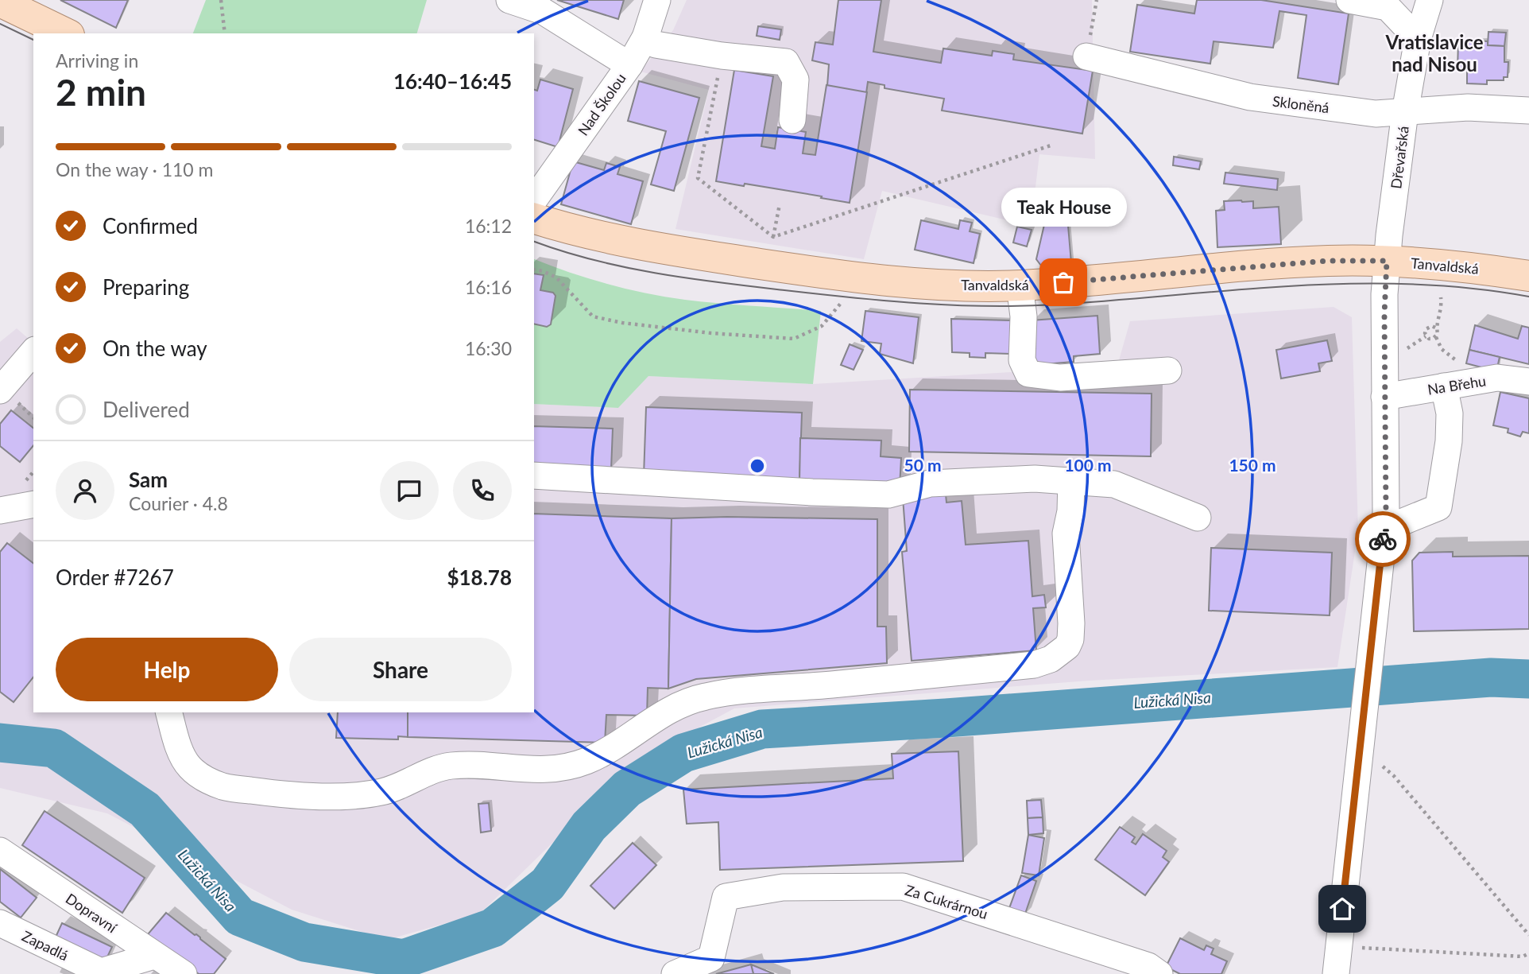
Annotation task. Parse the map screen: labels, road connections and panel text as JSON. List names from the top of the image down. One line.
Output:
{"streets":{"main road":["Tanvaldská"],"street":["Nad Školou","Skloněná","Dřevařská","Na Břehu","Za Cukrárnou","Dopravní","Zapadlá"]},"crossings":[["Skloněná","Dřevařská"],["Dřevařská","Tanvaldská"],["Dřevařská","Na Břehu"],["Dopravní","Zapadlá"]],"districts":["Vratislavice nad Nisou"],"water":["Lužická Nisa"],"places":["Teak House"],"page":{"heading":["2 min","Arriving in","16:40–16:45"],"panel":["Sam","Courier · 4.8","Order #7267","$18.78"],"bar":"On the way · 110 m","bubble":"Teak House","list":[["Confirmed","16:12"],["Preparing","16:16"],["On the way","16:30"],"Delivered"],"buttons":["Help","Share"]},"rings":["50 m","100 m","150 m"]}
